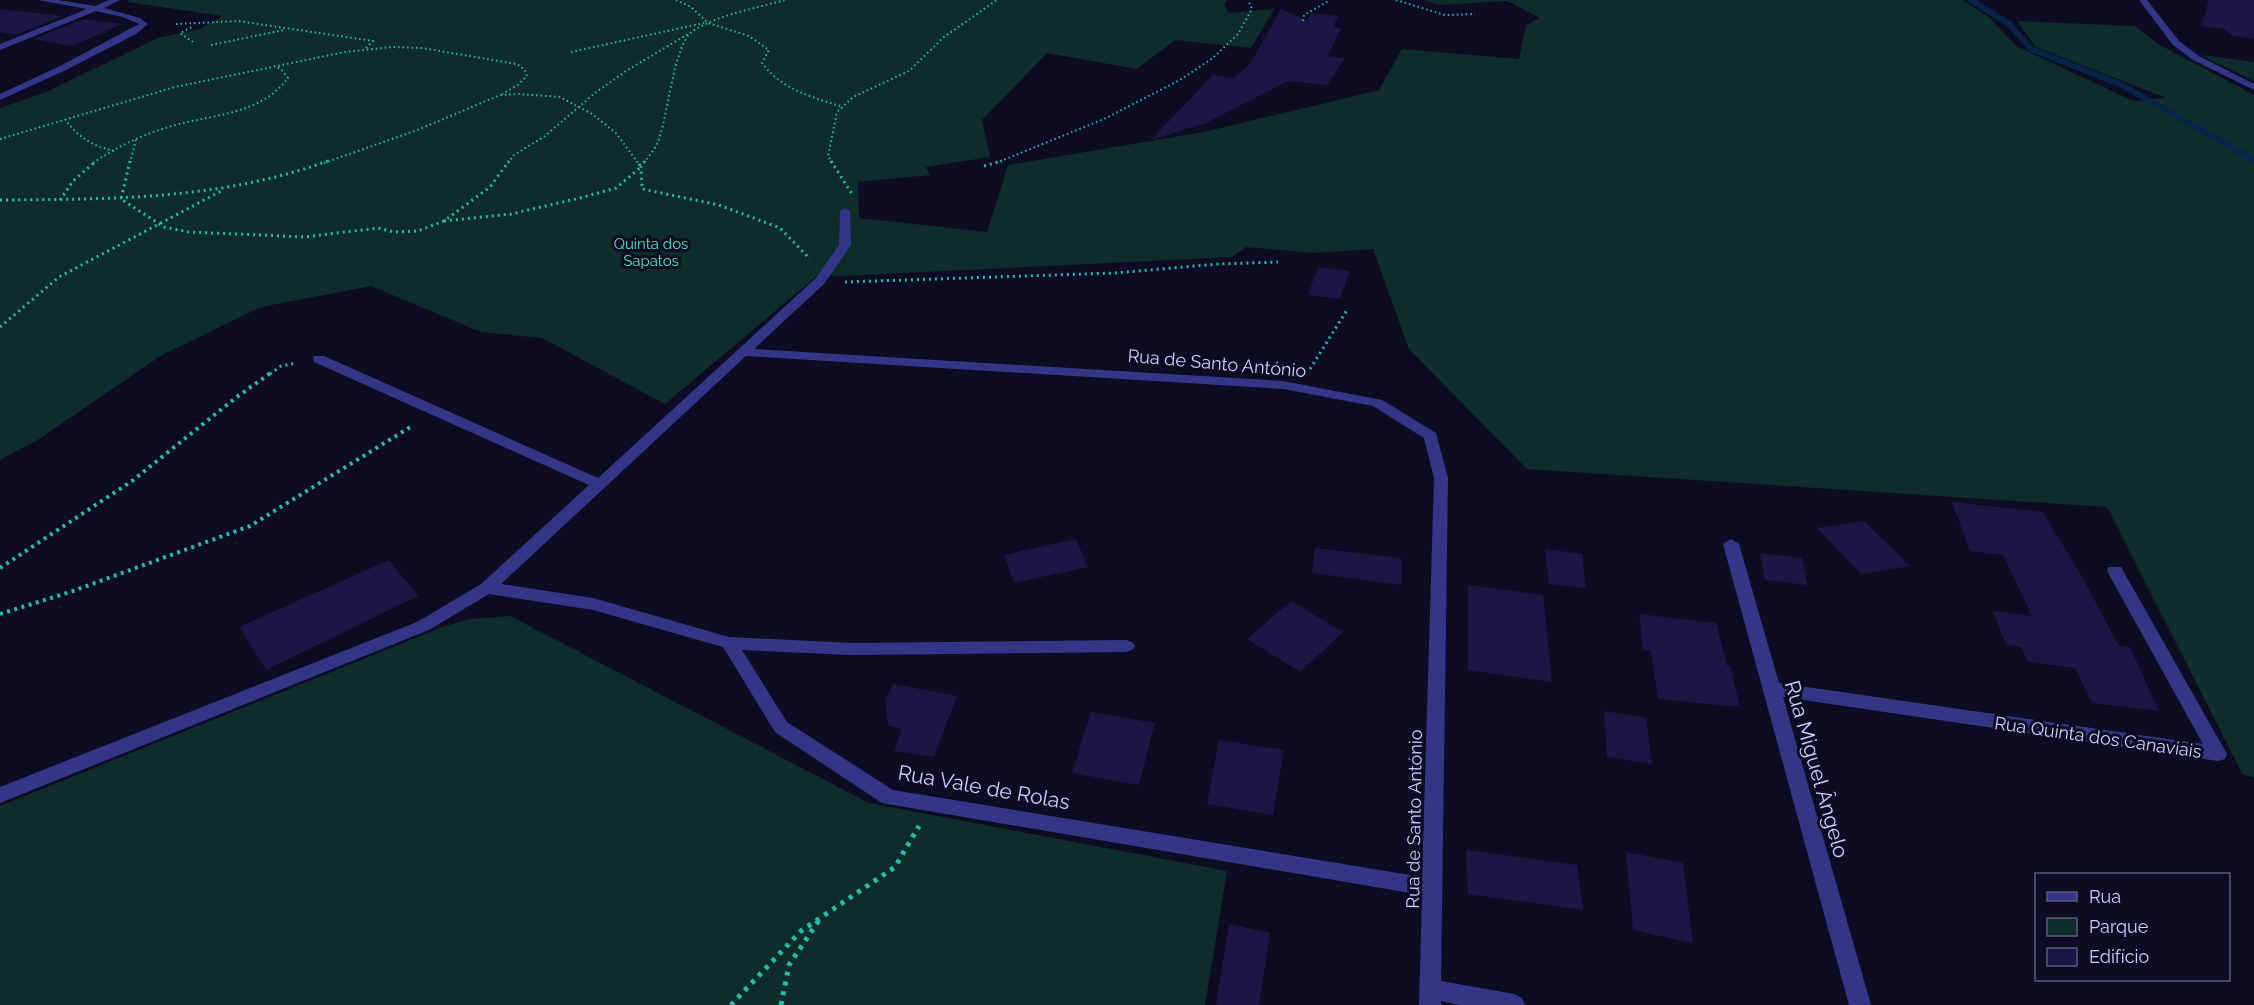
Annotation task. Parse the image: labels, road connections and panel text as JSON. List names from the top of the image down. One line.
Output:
{"streets":{"street":["Rua de Santo António","Rua Quinta dos Canaviais","Rua Miguel Ângelo","Rua Vale de Rolas"]},"crossings":[["Rua de Santo António","Rua Vale de Rolas"],["Rua Quinta dos Canaviais","Rua Miguel Ângelo"]],"parks":["Quinta dos Sapatos"],"legend":["Rua","Parque","Edifício"]}
